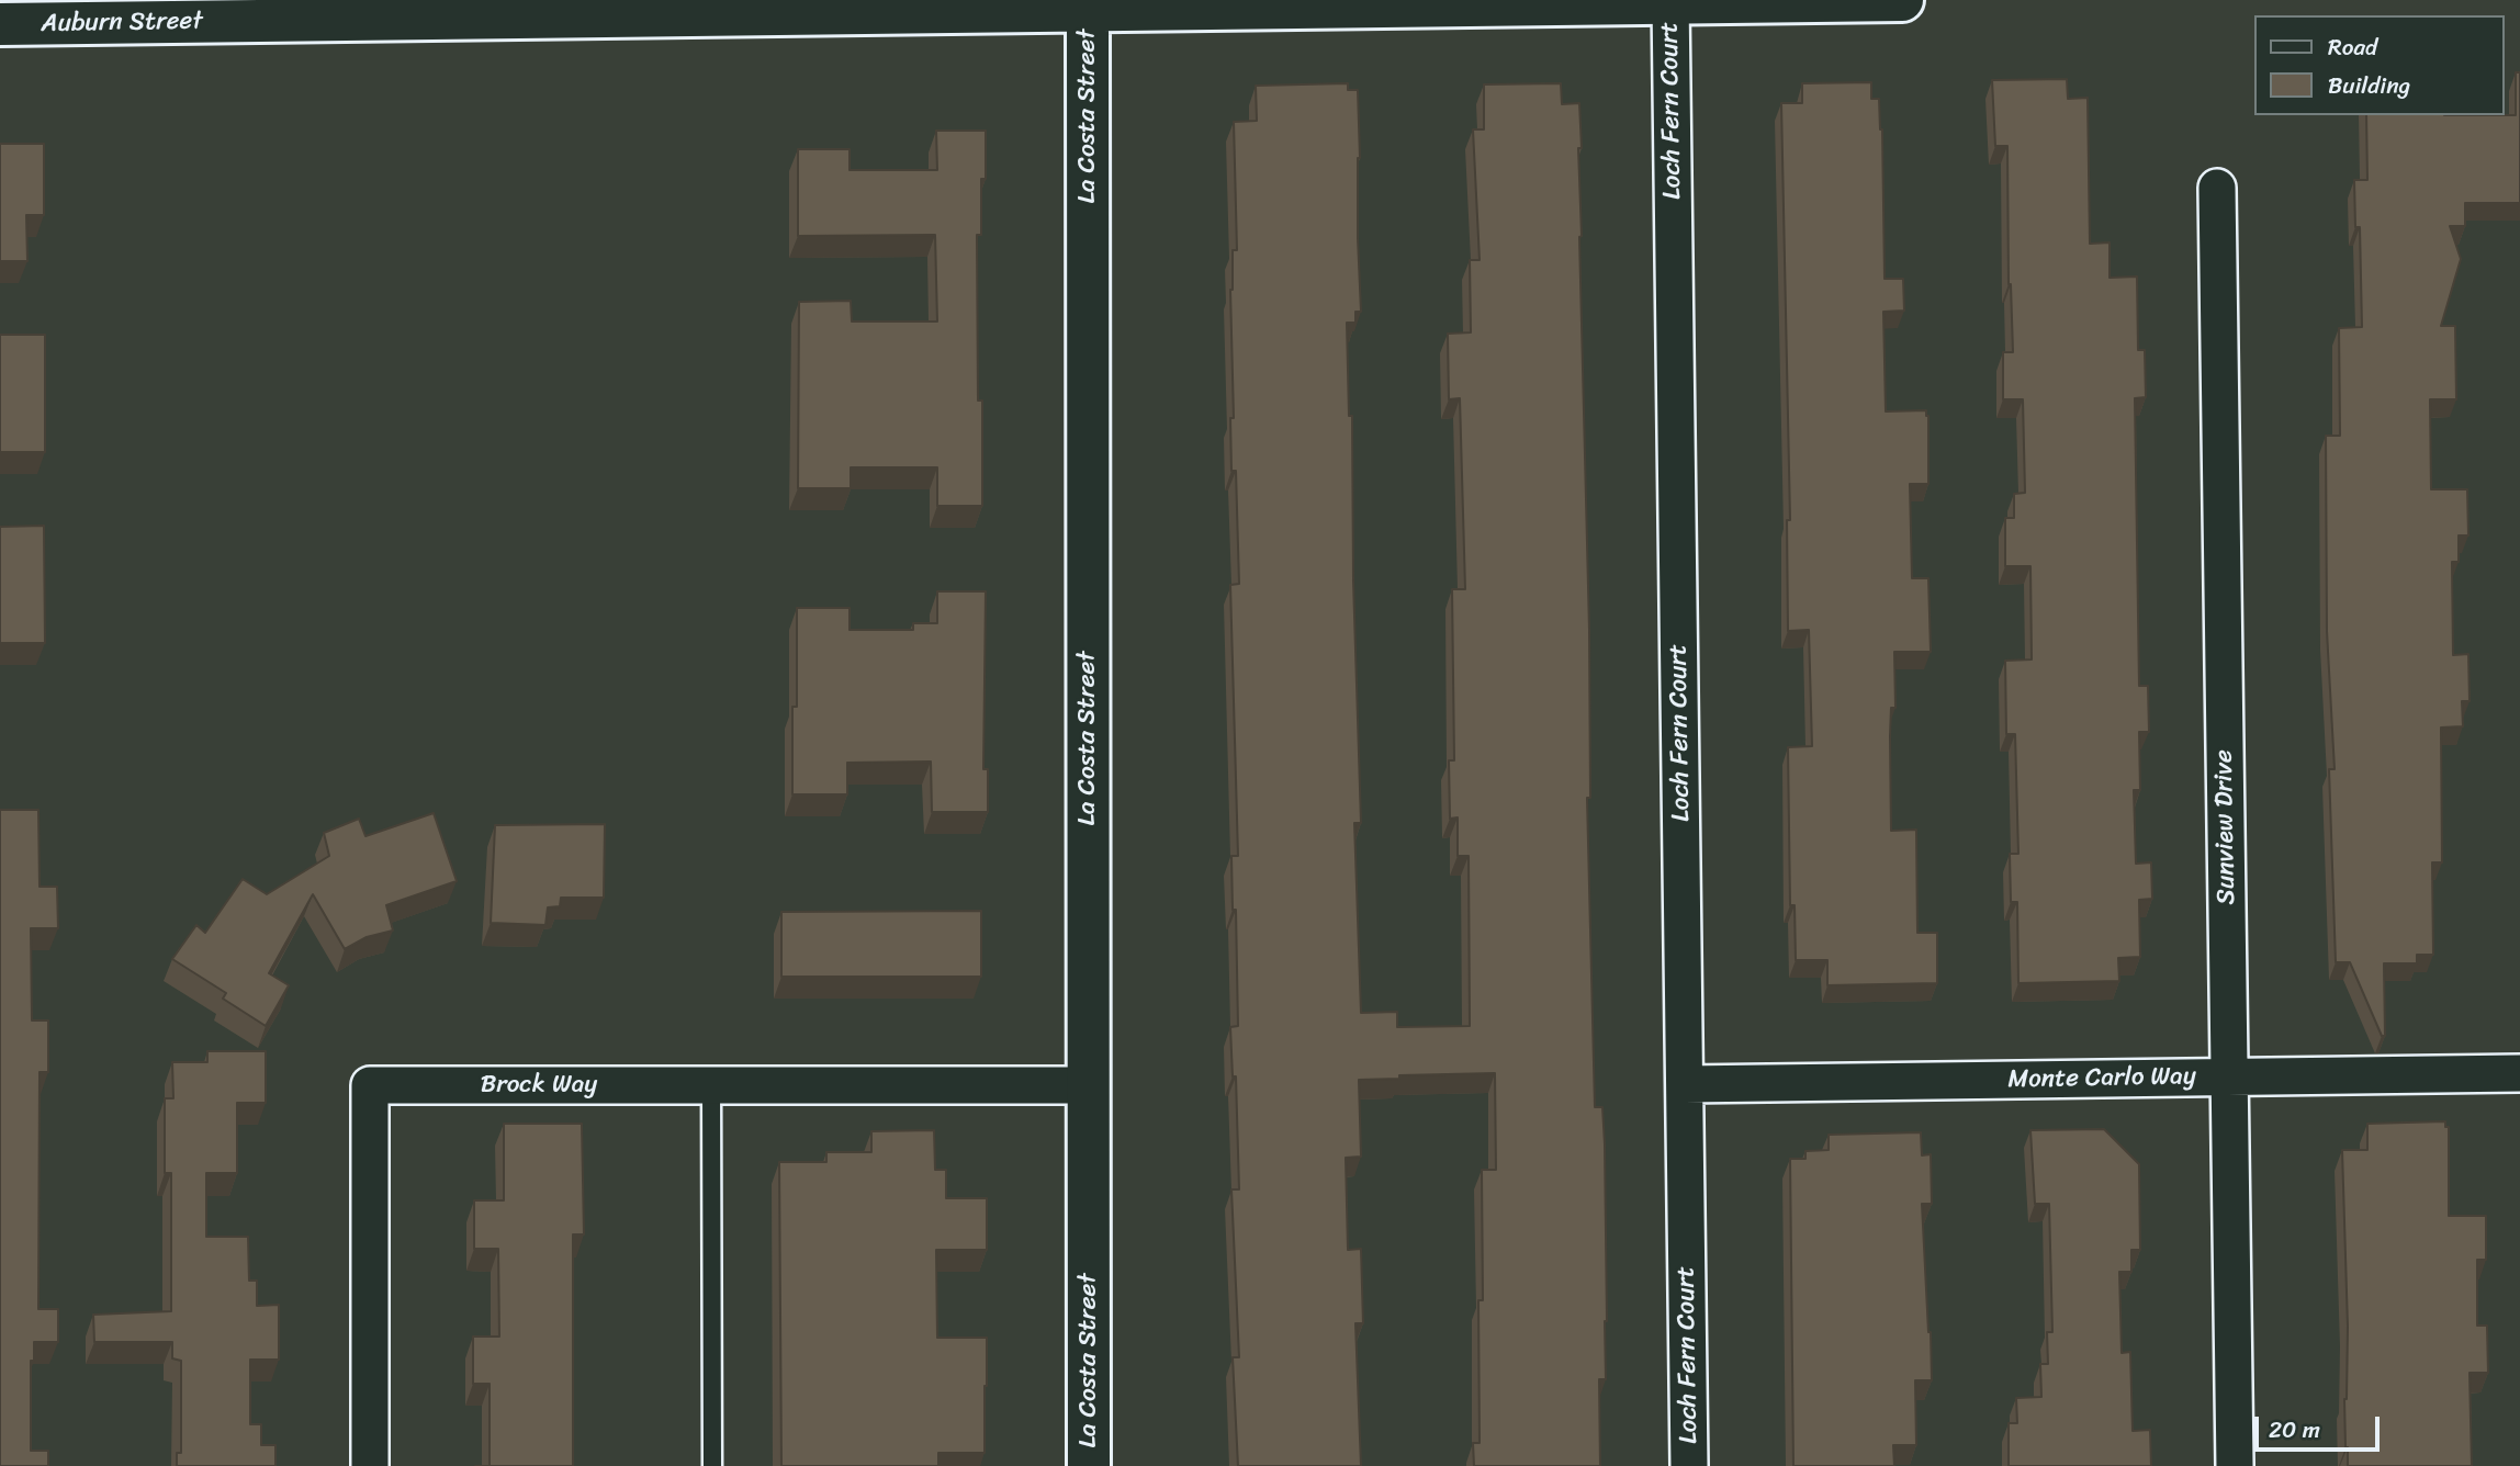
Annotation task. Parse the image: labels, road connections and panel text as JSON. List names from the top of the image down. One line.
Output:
{"streets":{"main road":["Auburn Street","La Costa Street"],"street":["Loch Fern Court","Sunview Drive","Monte Carlo Way","Brock Way"]},"crossings":[["Auburn Street","Loch Fern Court"],["Auburn Street","La Costa Street"],["Loch Fern Court","Monte Carlo Way"],["La Costa Street","Brock Way"],["Sunview Drive","Monte Carlo Way"]],"legend":["Road","Building"],"scale_bar":"20 m"}
